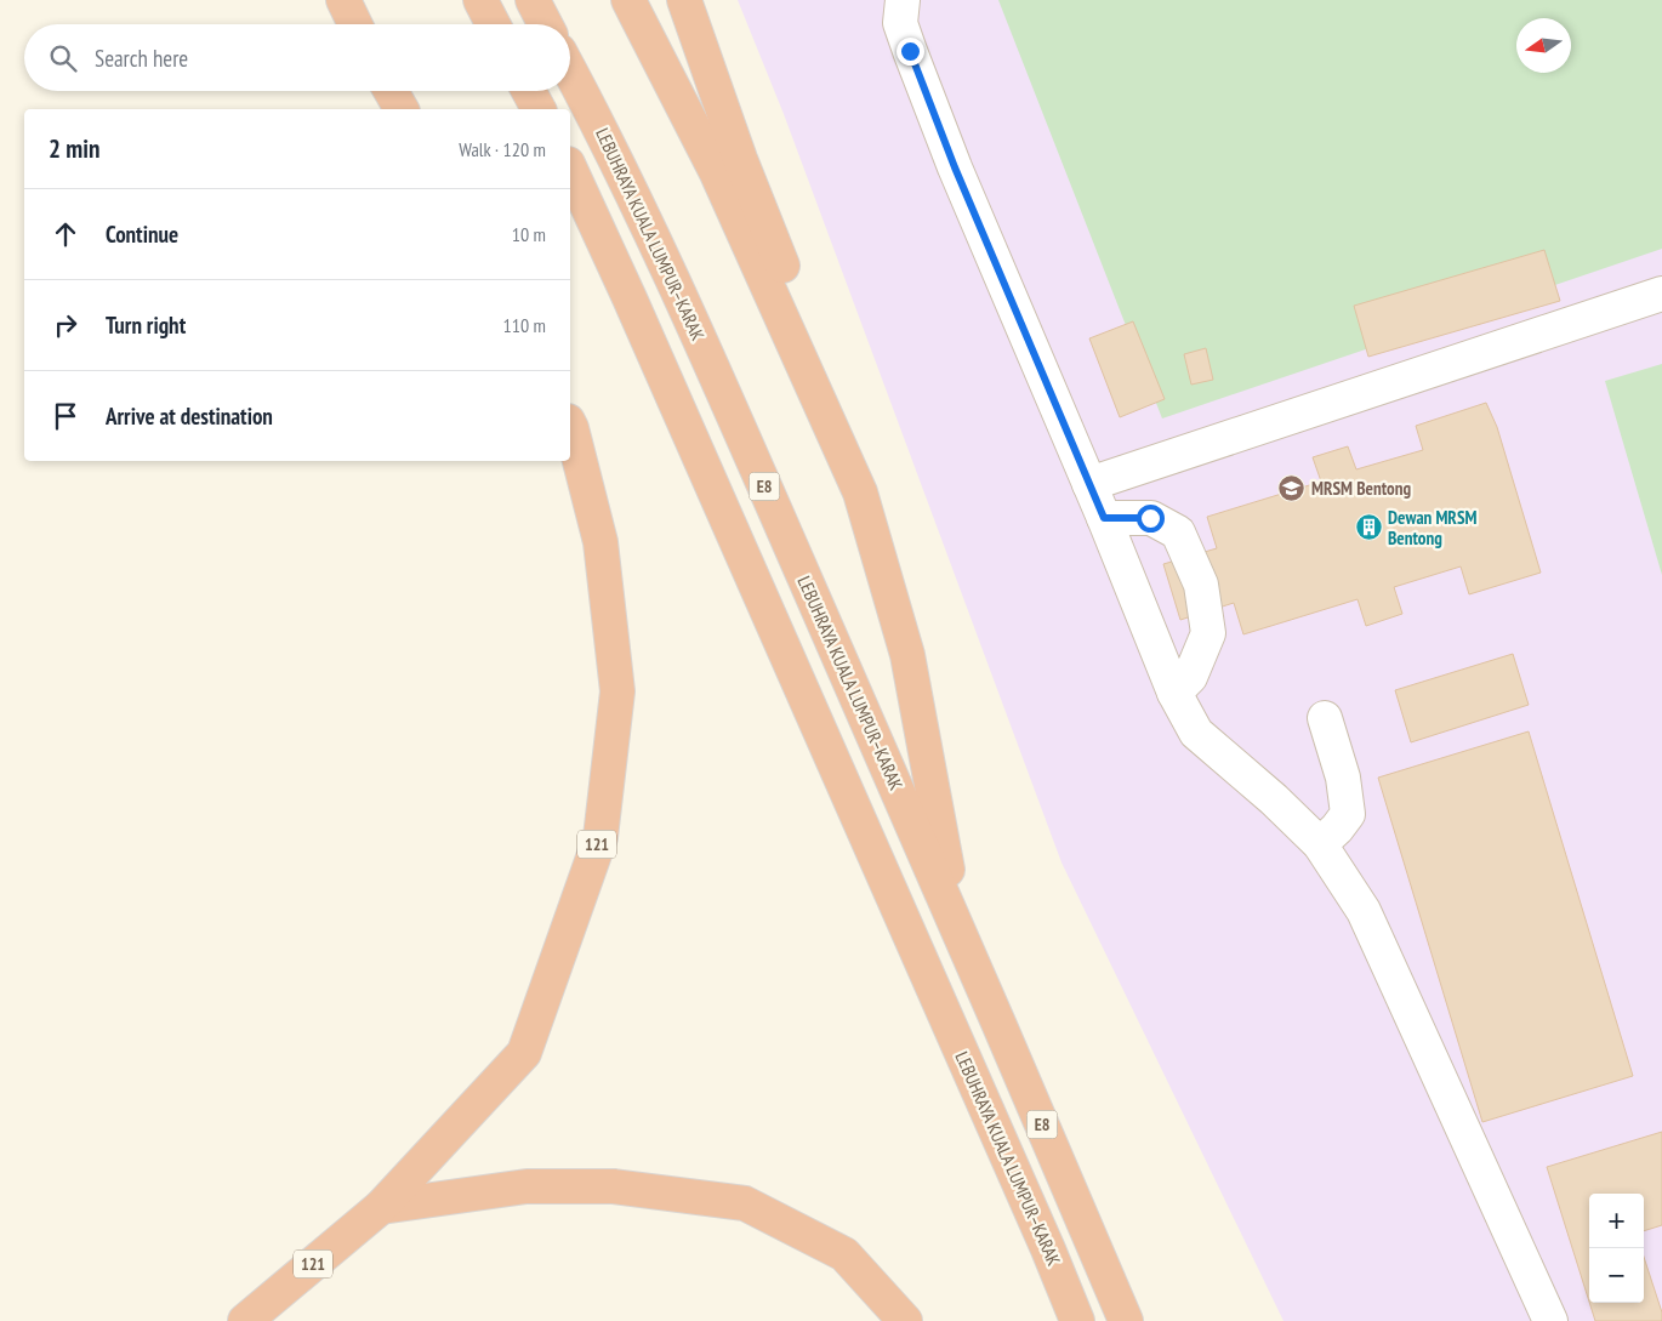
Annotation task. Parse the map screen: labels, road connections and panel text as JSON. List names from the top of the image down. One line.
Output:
{"streets":{"highway":["LEBUHRAYA KUALA LUMPUR–KARAK","E8","121"]},"places":{"school or university":["MRSM Bentong"],"building":["Dewan MRSM Bentong"]},"north":"left","page":{"search":"Search here","heading":["2 min","Walk · 120 m"],"list":[["Continue","10 m"],["Turn right","110 m"],"Arrive at destination"],"map_buttons":["+","−"]}}
